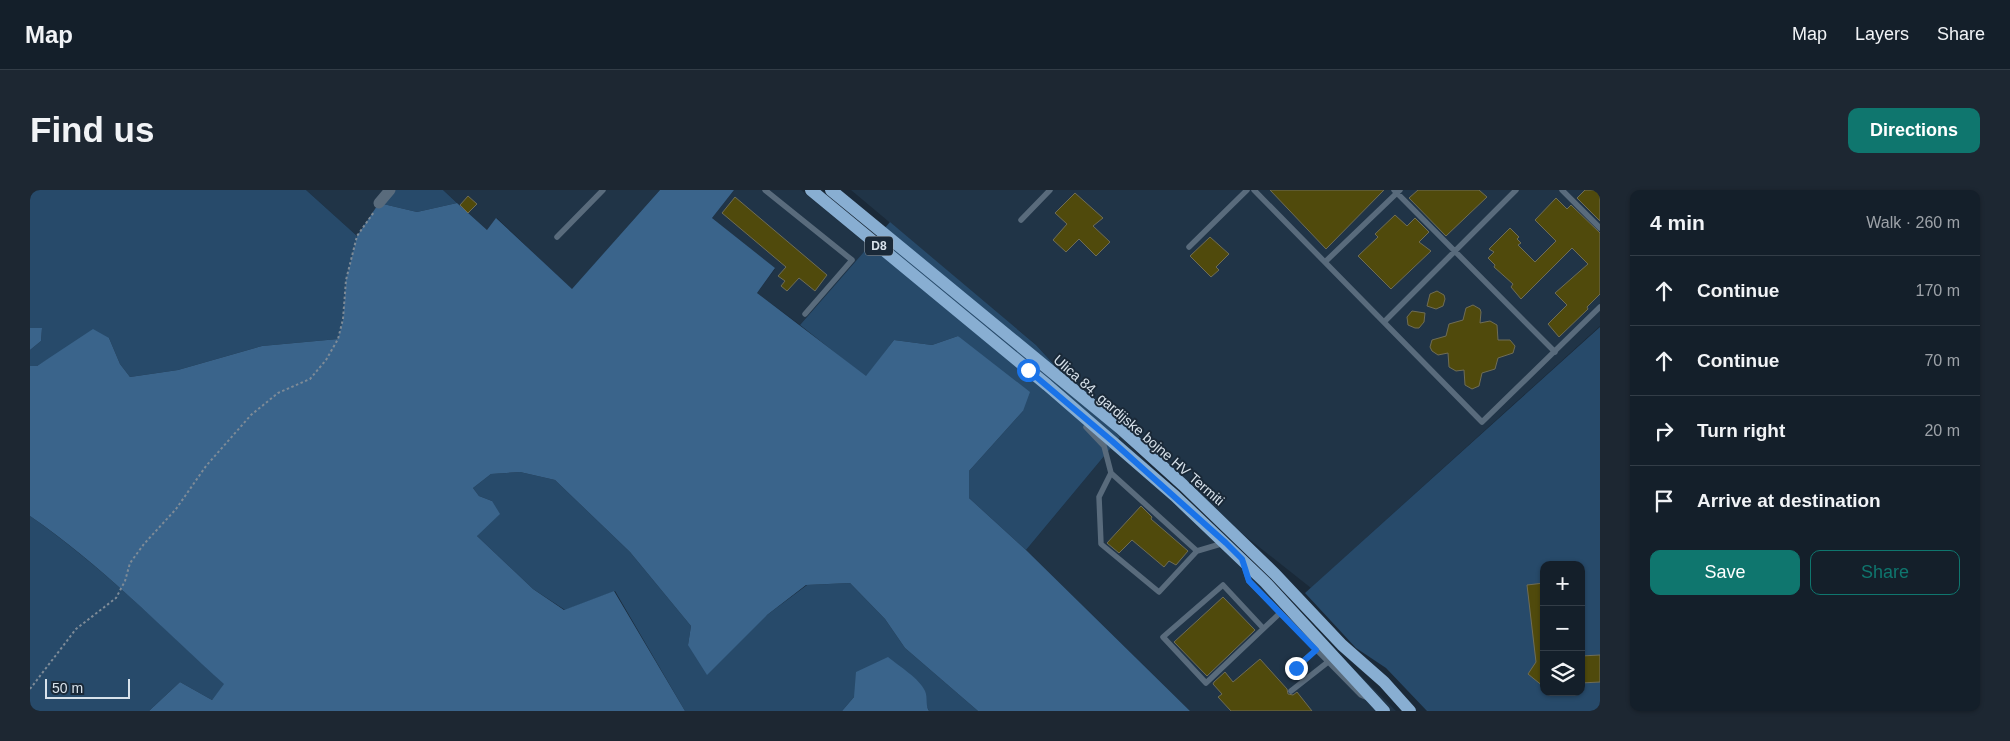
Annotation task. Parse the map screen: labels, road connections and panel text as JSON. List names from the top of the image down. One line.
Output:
{"streets":{"main road":["D8","Ulica 84. gardijske bojne HV Termiti"]},"scale_bar":"50 m","page":{"header":"Map","nav":["Map","Layers","Share"],"buttons":["Directions",["Save","Share"]],"title":"Find us","heading":["4 min","Walk · 260 m"],"list":[["Continue","170 m"],["Continue","70 m"],["Turn right","20 m"],"Arrive at destination"],"map_buttons":["+","−"],"scale":"50 m"}}
